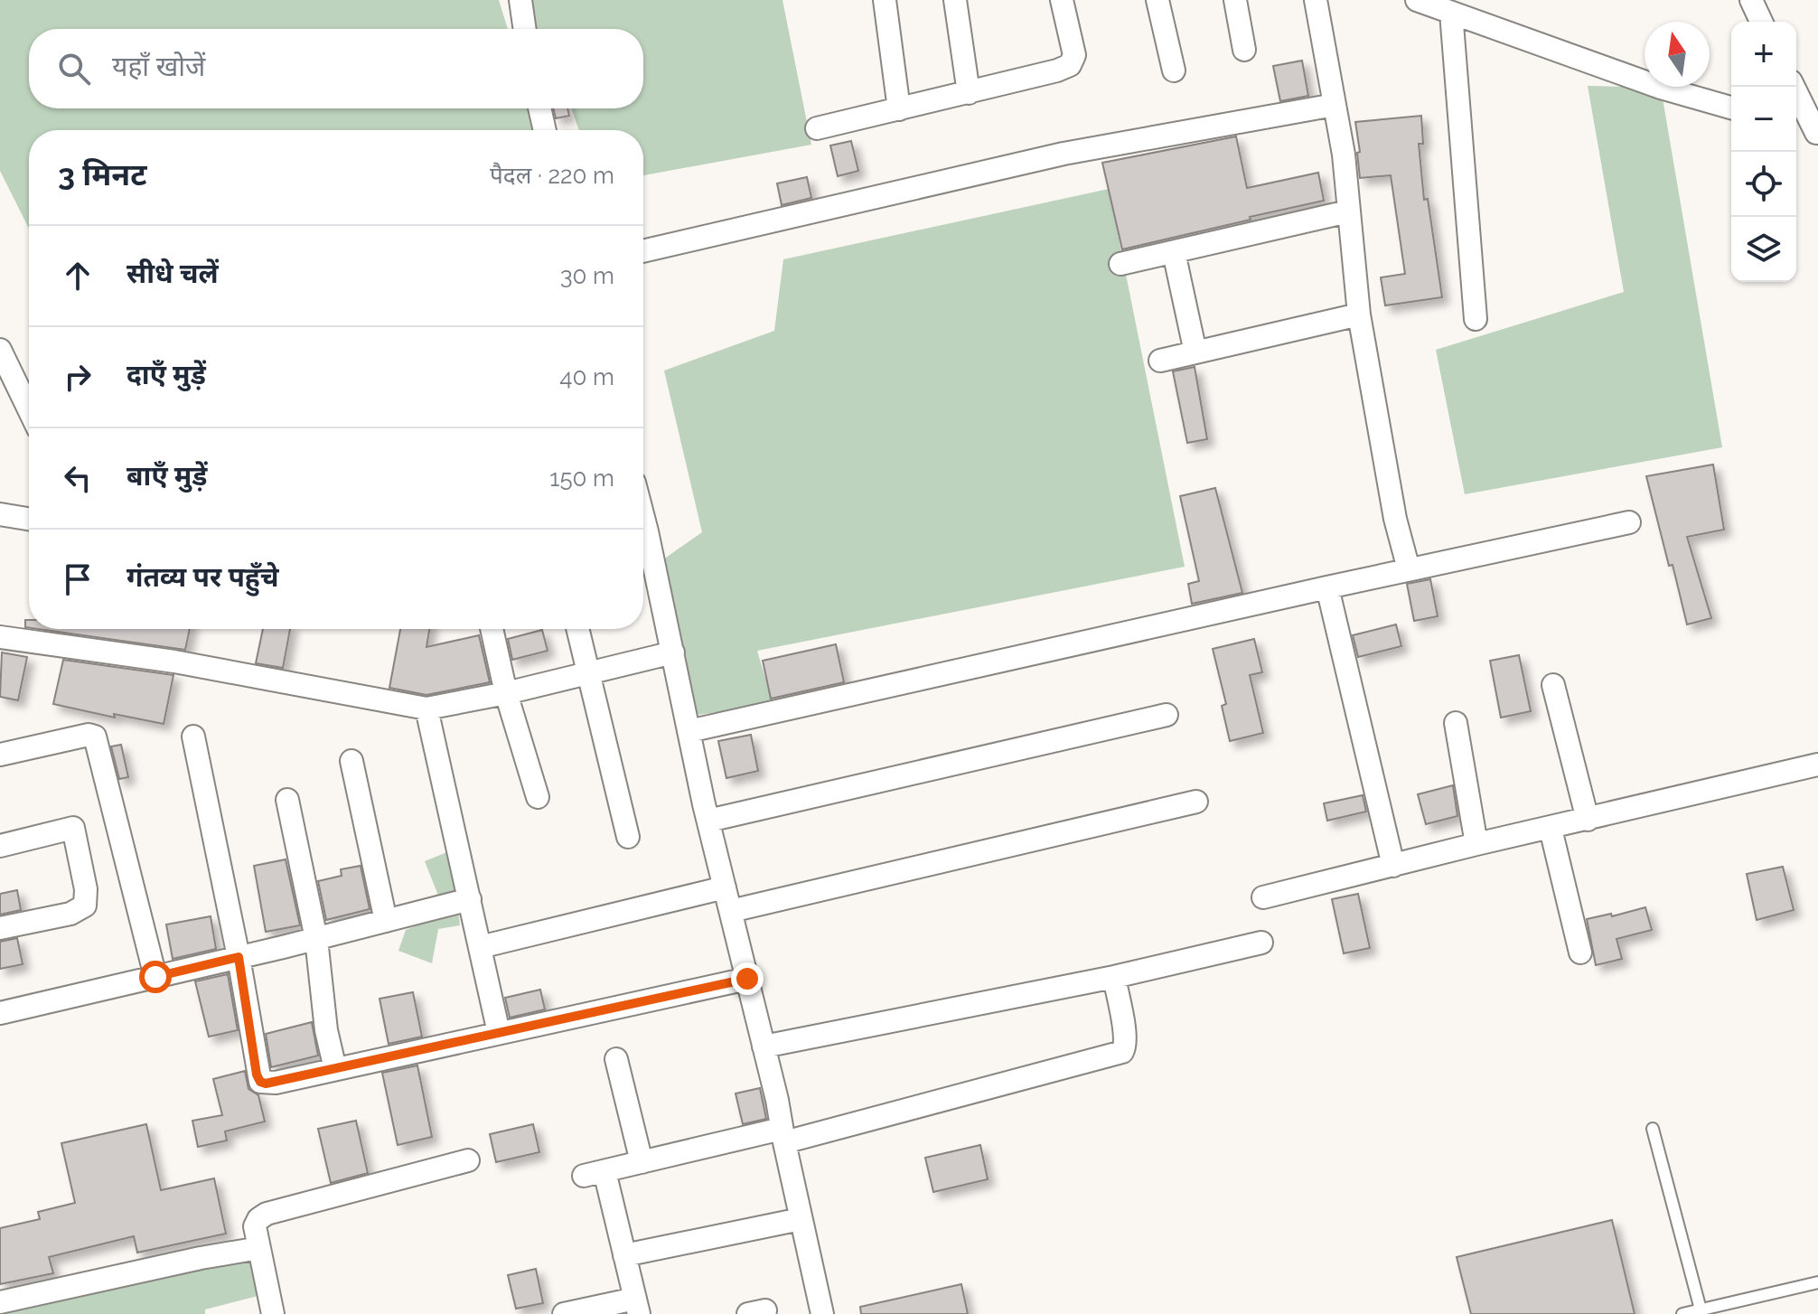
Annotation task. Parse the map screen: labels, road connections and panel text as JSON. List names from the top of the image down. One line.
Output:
{"north":"top","page":{"map_buttons":["+","−"],"search":"यहाँ खोजें","heading":["3 मिनट","पैदल · 220 m"],"list":[["सीधे चलें","30 m"],["दाएँ मुड़ें","40 m"],["बाएँ मुड़ें","150 m"],"गंतव्य पर पहुँचे"]}}
